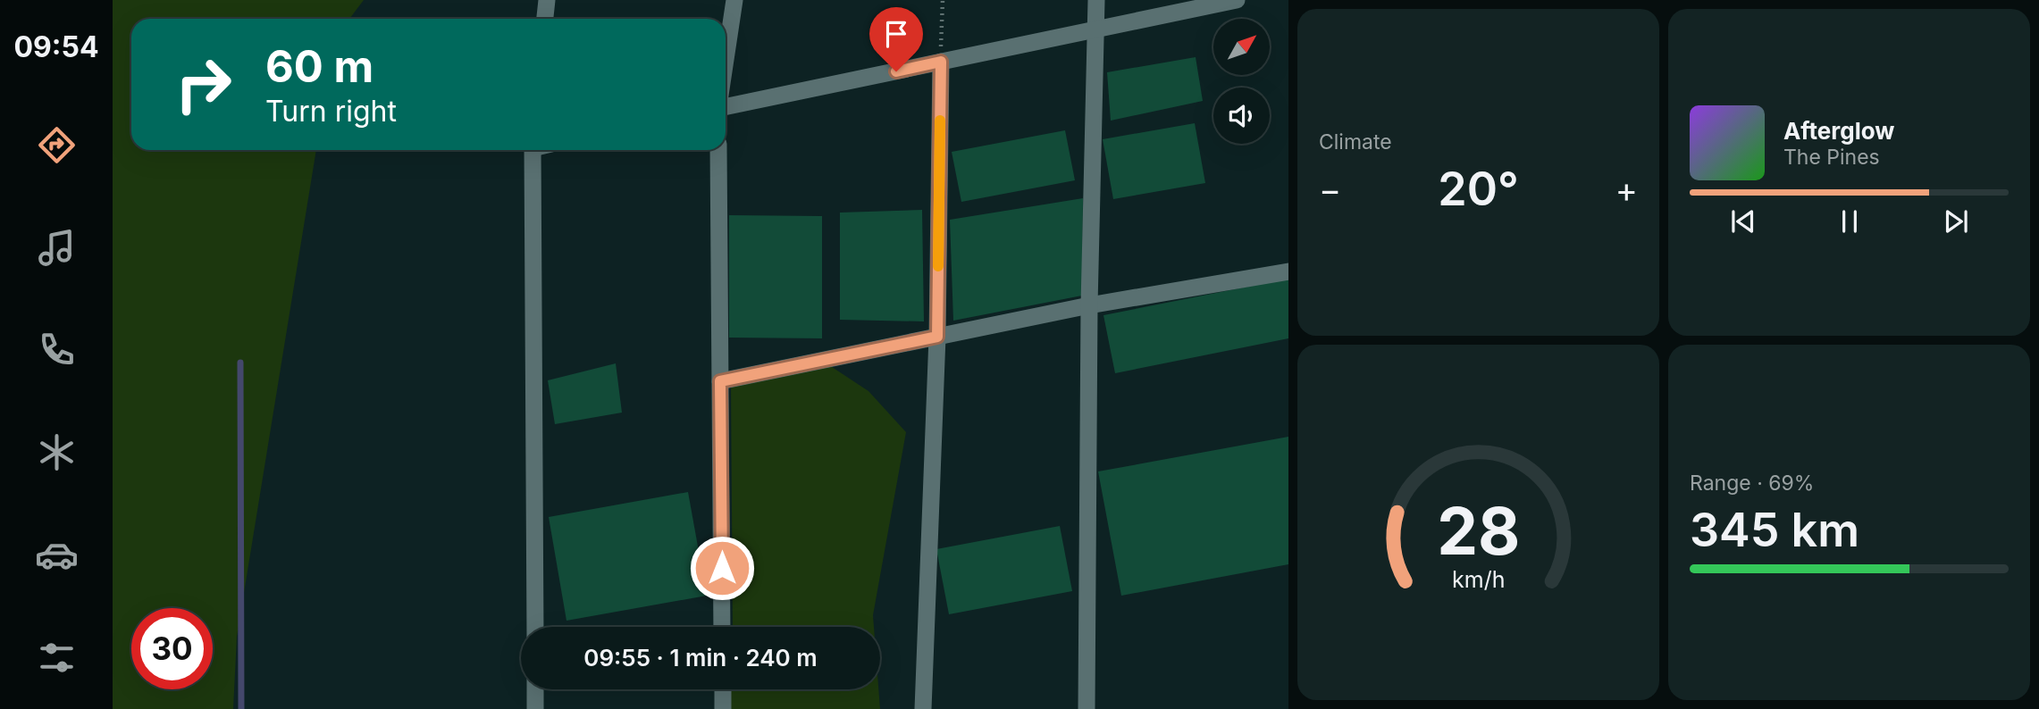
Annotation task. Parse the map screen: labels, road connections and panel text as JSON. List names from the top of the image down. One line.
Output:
{"north":"top right","page":{"tabs":"09:54","tile":["Climate",["Range · 69%","345 km"]],"turn":["60 m","Turn right"],"song":["Afterglow","The Pines"],"heat":["−","20°","+"],"limit":"30","trip":"09:55 · 1 min · 240 m","gauge":["28","km/h"]}}
